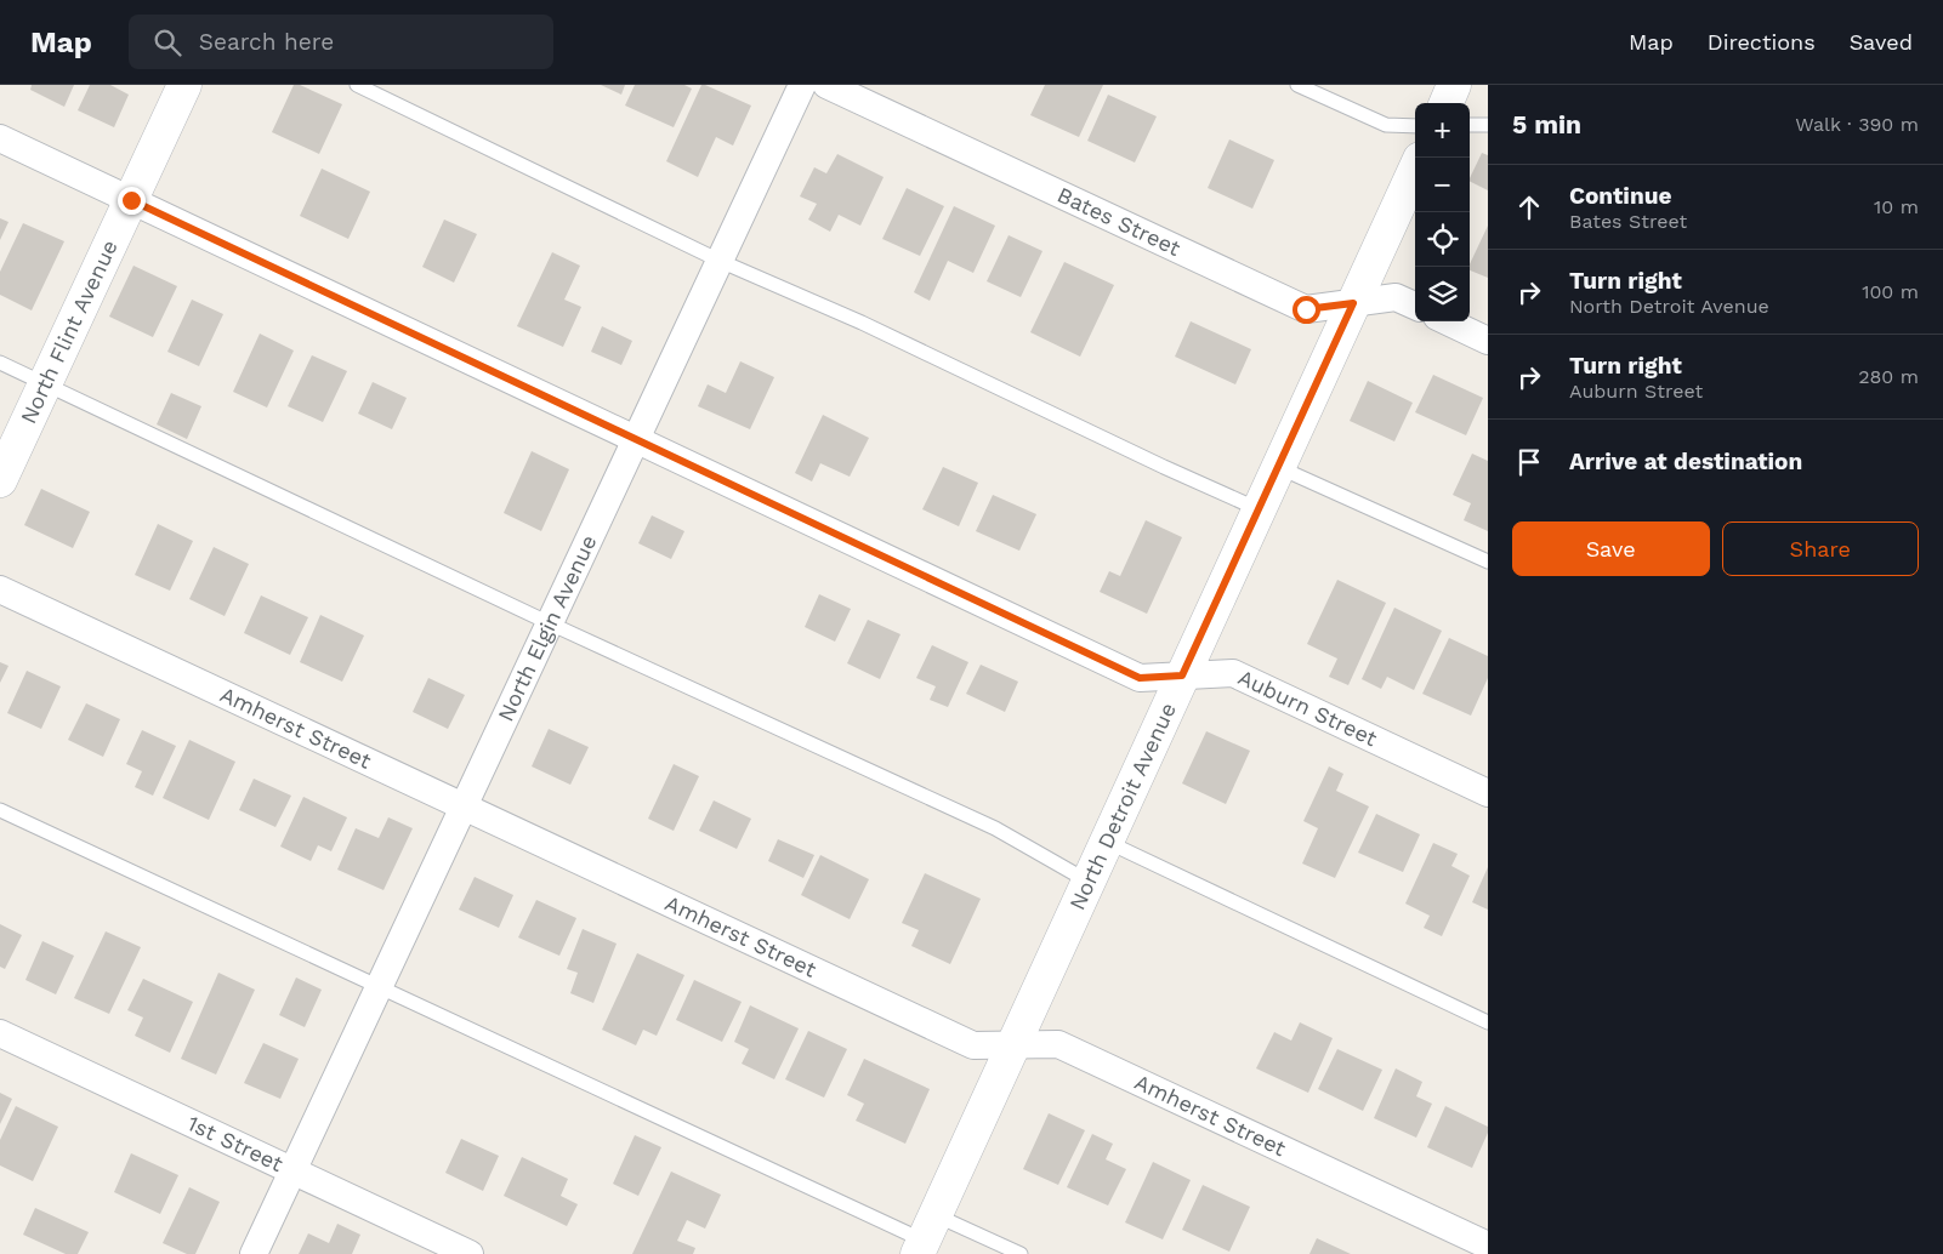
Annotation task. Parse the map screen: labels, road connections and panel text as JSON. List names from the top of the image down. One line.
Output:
{"streets":{"street":["Bates Street","North Flint Avenue","North Elgin Avenue","Auburn Street","Amherst Street","North Detroit Avenue","1st Street"]},"crossings":[["Bates Street","North Detroit Avenue"],["North Flint Avenue","Auburn Street"],["North Elgin Avenue","Auburn Street"],["North Elgin Avenue","Amherst Street"],["North Elgin Avenue","1st Street"],["Auburn Street","North Detroit Avenue"],["Amherst Street","North Detroit Avenue"]],"page":{"header":"Map","search":"Search here","nav":["Map","Directions","Saved"],"heading":["5 min","Walk · 390 m"],"map_buttons":["+","−"],"list":[["Continue","Bates Street","10 m"],["Turn right","North Detroit Avenue","100 m"],["Turn right","Auburn Street","280 m"],"Arrive at destination"],"buttons":["Save","Share"]}}
